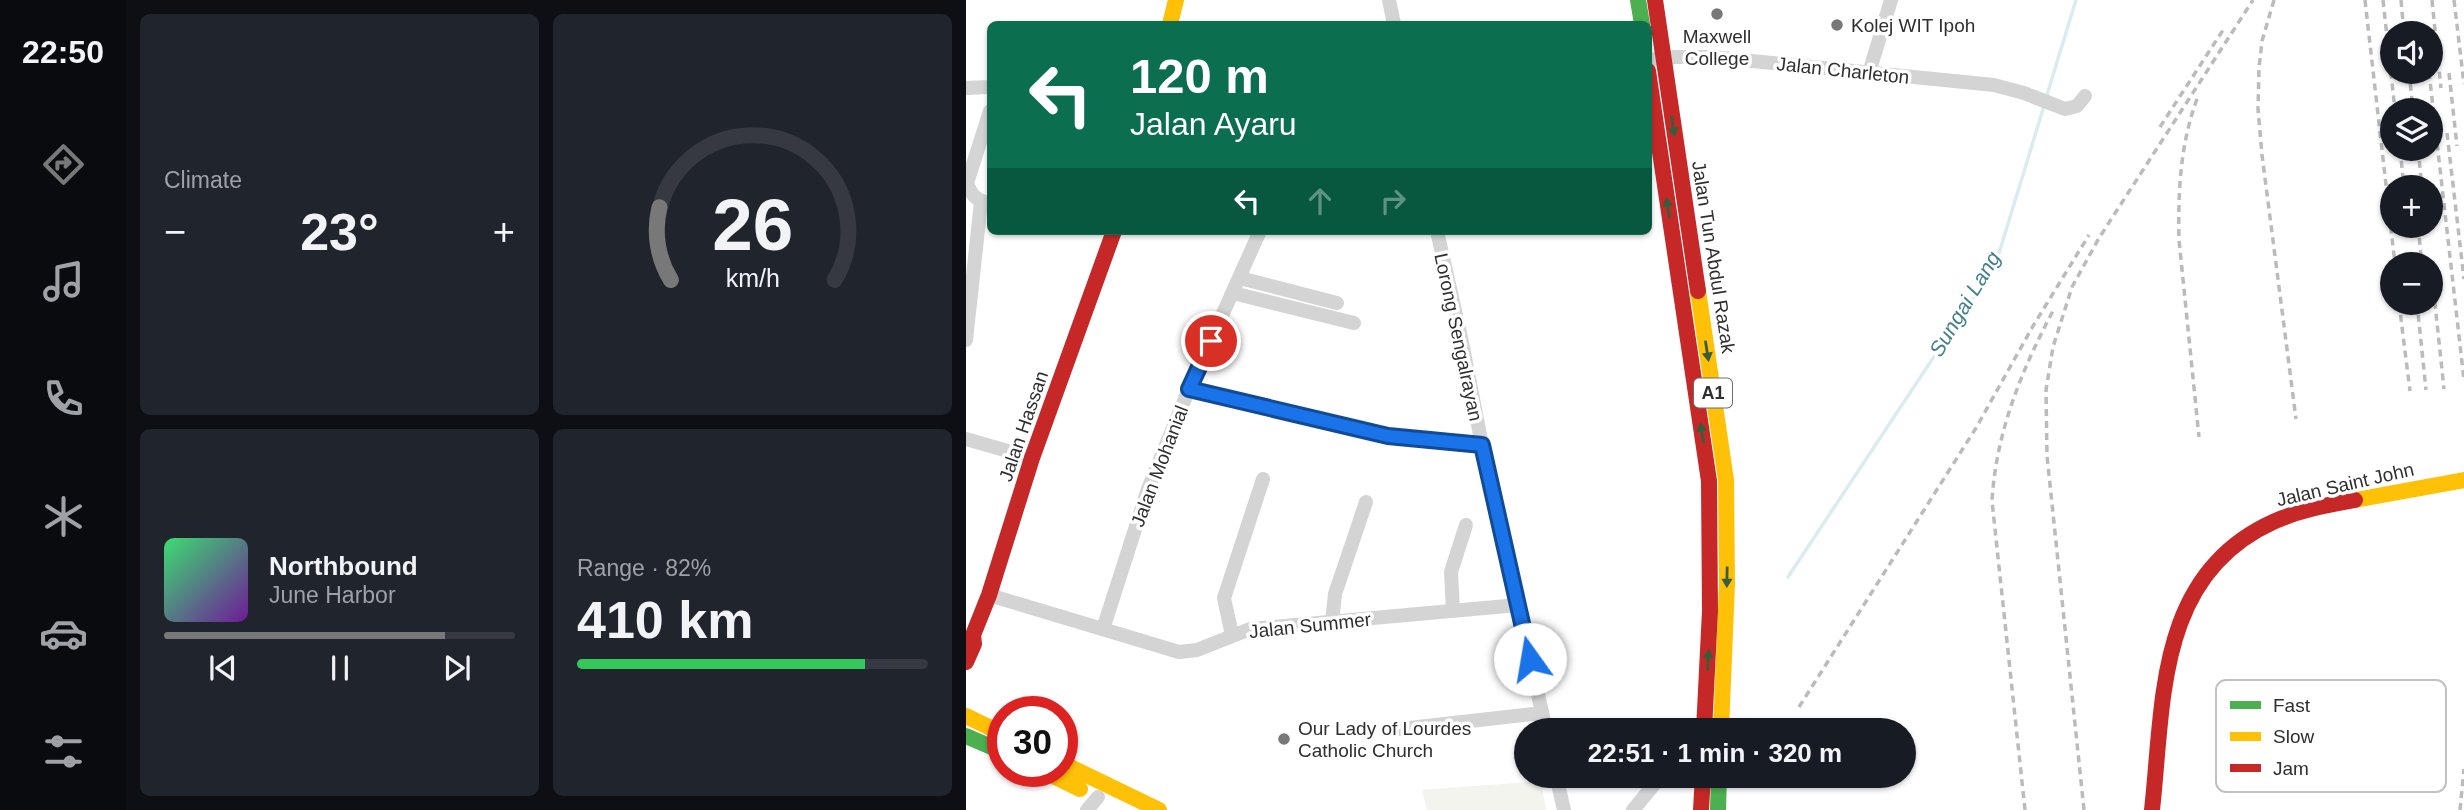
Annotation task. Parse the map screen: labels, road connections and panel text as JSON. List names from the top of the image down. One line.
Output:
{"streets":{"main road":["Jalan Tun Abdul Razak","A1","Jalan Hassan","Jalan Saint John"],"street":["Jalan Charleton","Lorong Sengalrayan","Jalan Mohanial","Jalan Summer"]},"crossings":[["Jalan Charleton","Jalan Tun Abdul Razak"],["Lorong Sengalrayan","Jalan Summer"],["Jalan Hassan","Jalan Summer"],["Jalan Mohanial","Jalan Summer"]],"water":["Sungai Lang"],"places":["Maxwell College","Kolej WIT Ipoh","Our Lady of Lourdes Catholic Church"],"legend":["Fast","Slow","Jam"],"page":{"tabs":"22:50","tile":["Climate",["Range · 82%","410 km"]],"map_buttons":["+","−"],"turn":["120 m","Jalan Ayaru"],"heat":["−","23°","+"],"song":["Northbound","June Harbor"],"limit":"30","trip":"22:51 · 1 min · 320 m","gauge":["26","km/h"]}}
